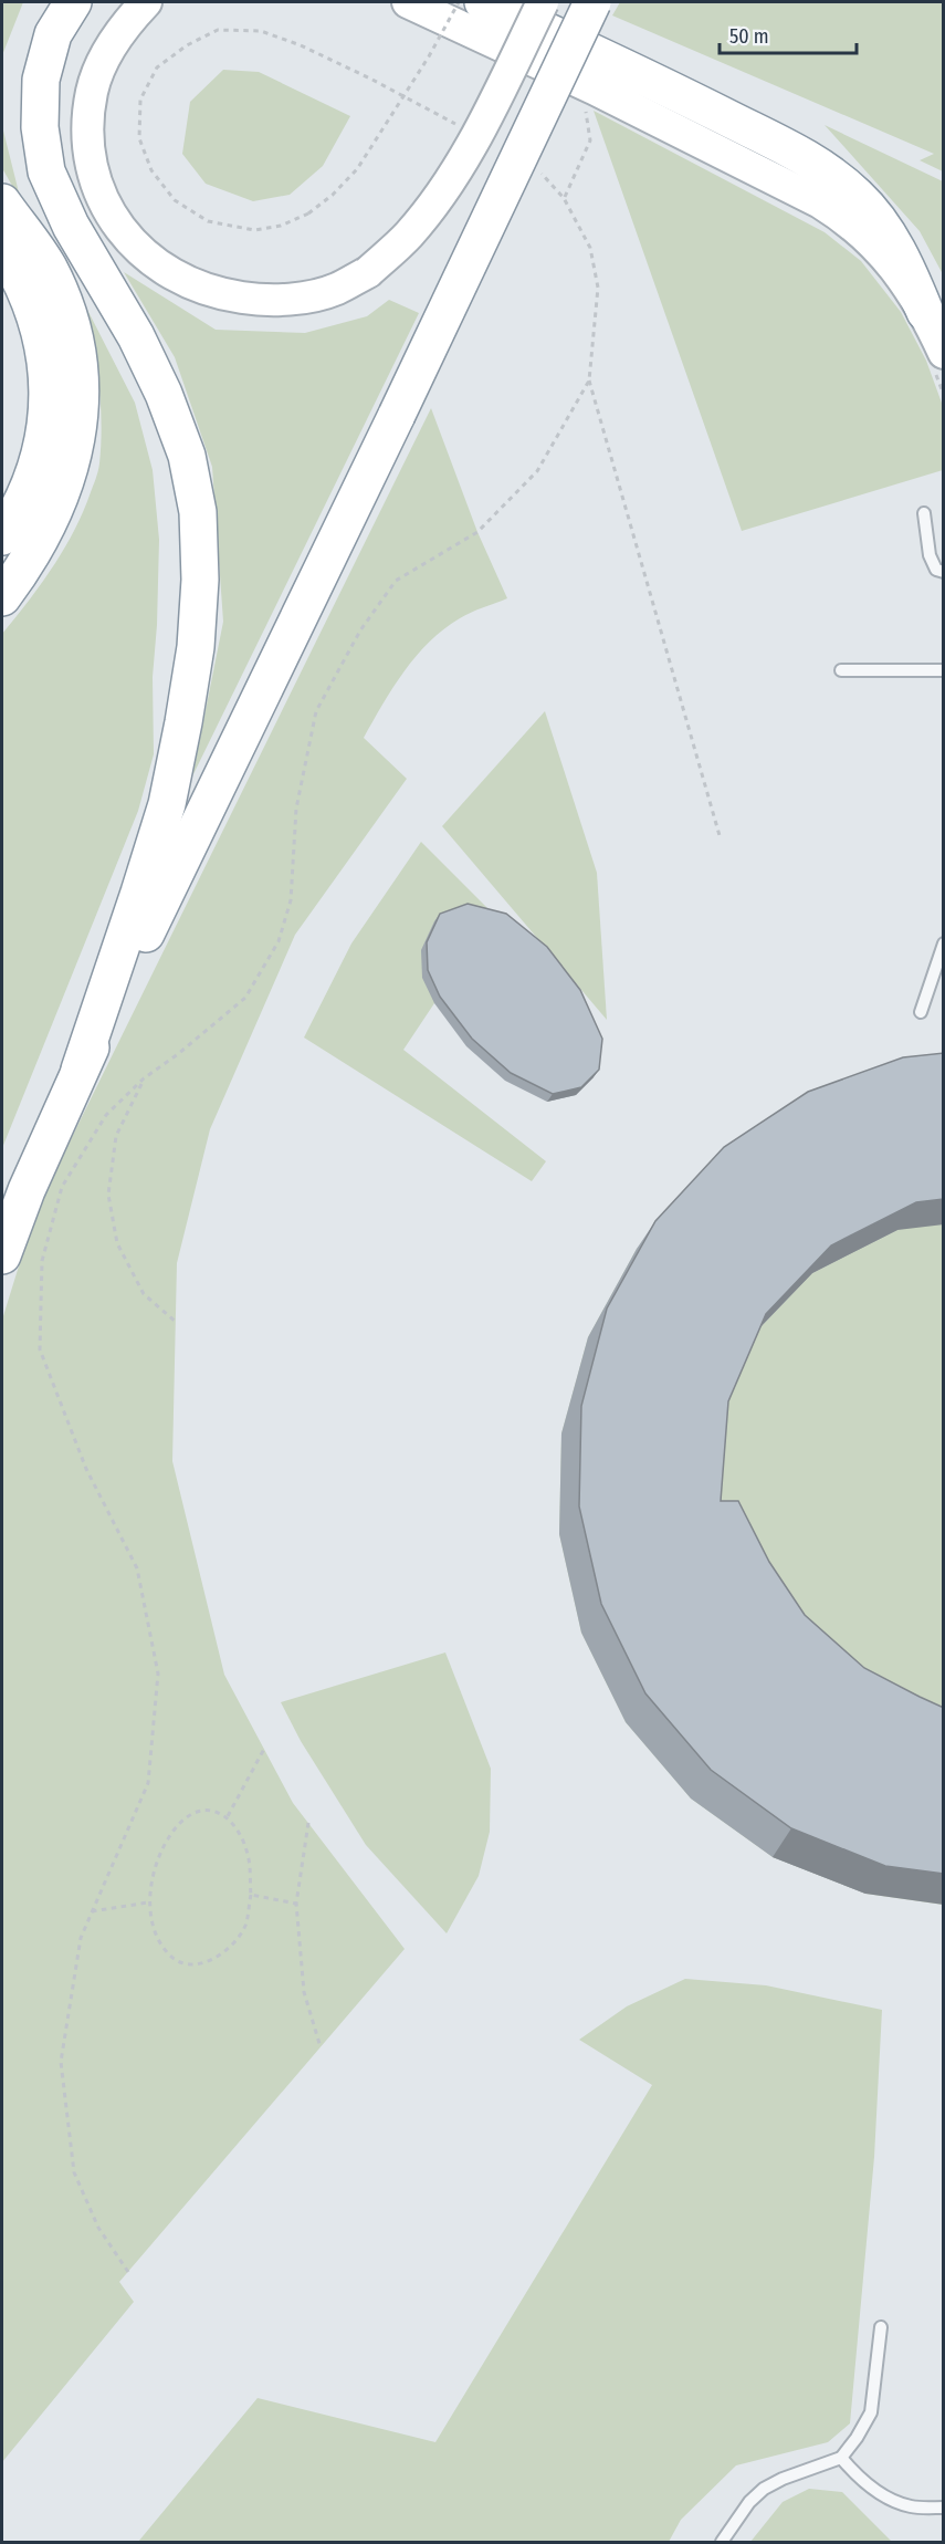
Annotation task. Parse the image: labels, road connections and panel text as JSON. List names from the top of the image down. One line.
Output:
{"scale_bar":"50 m"}
